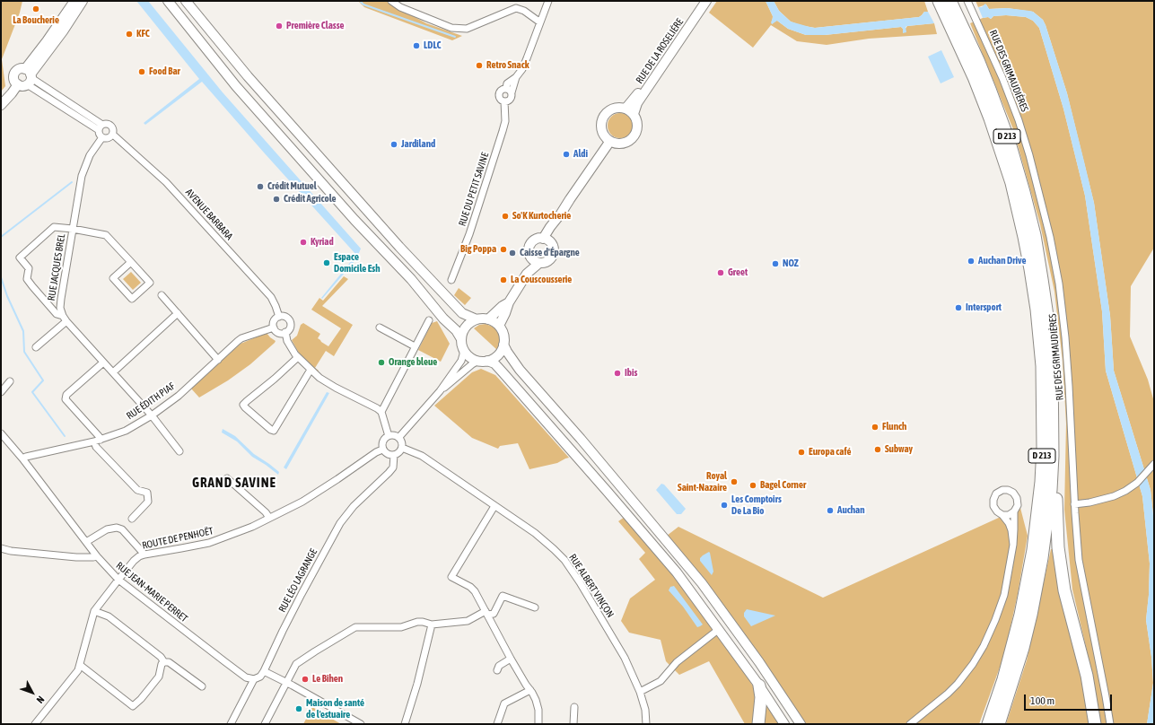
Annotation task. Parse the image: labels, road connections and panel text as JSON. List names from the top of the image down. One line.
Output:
{"streets":{"highway":["D 213"],"main road":["RUE DE LA ROSELIÈRE"],"street":["RUE DES GRIMAUDIÈRES","RUE DU PETIT SAVINE","AVENUE BARBARA","RUE JACQUES BREL","RUE ÉDITH PIAF","ROUTE DE PENHOËT","RUE LÉO LAGRANGE","RUE ALBERT VINÇON","RUE JEAN-MARIE PERRET"]},"crossings":[["AVENUE BARBARA","RUE JACQUES BREL"],["AVENUE BARBARA","RUE ÉDITH PIAF"],["RUE JACQUES BREL","RUE ÉDITH PIAF"],["RUE ÉDITH PIAF","RUE JEAN-MARIE PERRET"],["ROUTE DE PENHOËT","RUE LÉO LAGRANGE"],["ROUTE DE PENHOËT","RUE ALBERT VINÇON"],["ROUTE DE PENHOËT","RUE JEAN-MARIE PERRET"],["RUE LÉO LAGRANGE","RUE ALBERT VINÇON"],["RUE LÉO LAGRANGE","RUE JEAN-MARIE PERRET"]],"districts":["GRAND SAVINE"],"places":["La Boucherie","Première Classe","KFC","LDLC","Retro Snack","Food Bar","Jardiland","Aldi","Crédit Mutuel","Crédit Agricole","So'K Kurtocherie","Kyriad","Big Poppa","Caisse d'Épargne","Auchan Drive","Espace Domicile Esh","NOZ","Greet","La Couscousserie","Intersport","Orange bleue","Ibis","Flunch","Subway","Europa café","Royal Saint-Nazaire","Bagel Corner","Les Comptoirs De La Bio","Auchan","Le Bihen","Maison de santé de l'estuaire"],"scale_bar":"100 m","north":"bottom right"}
